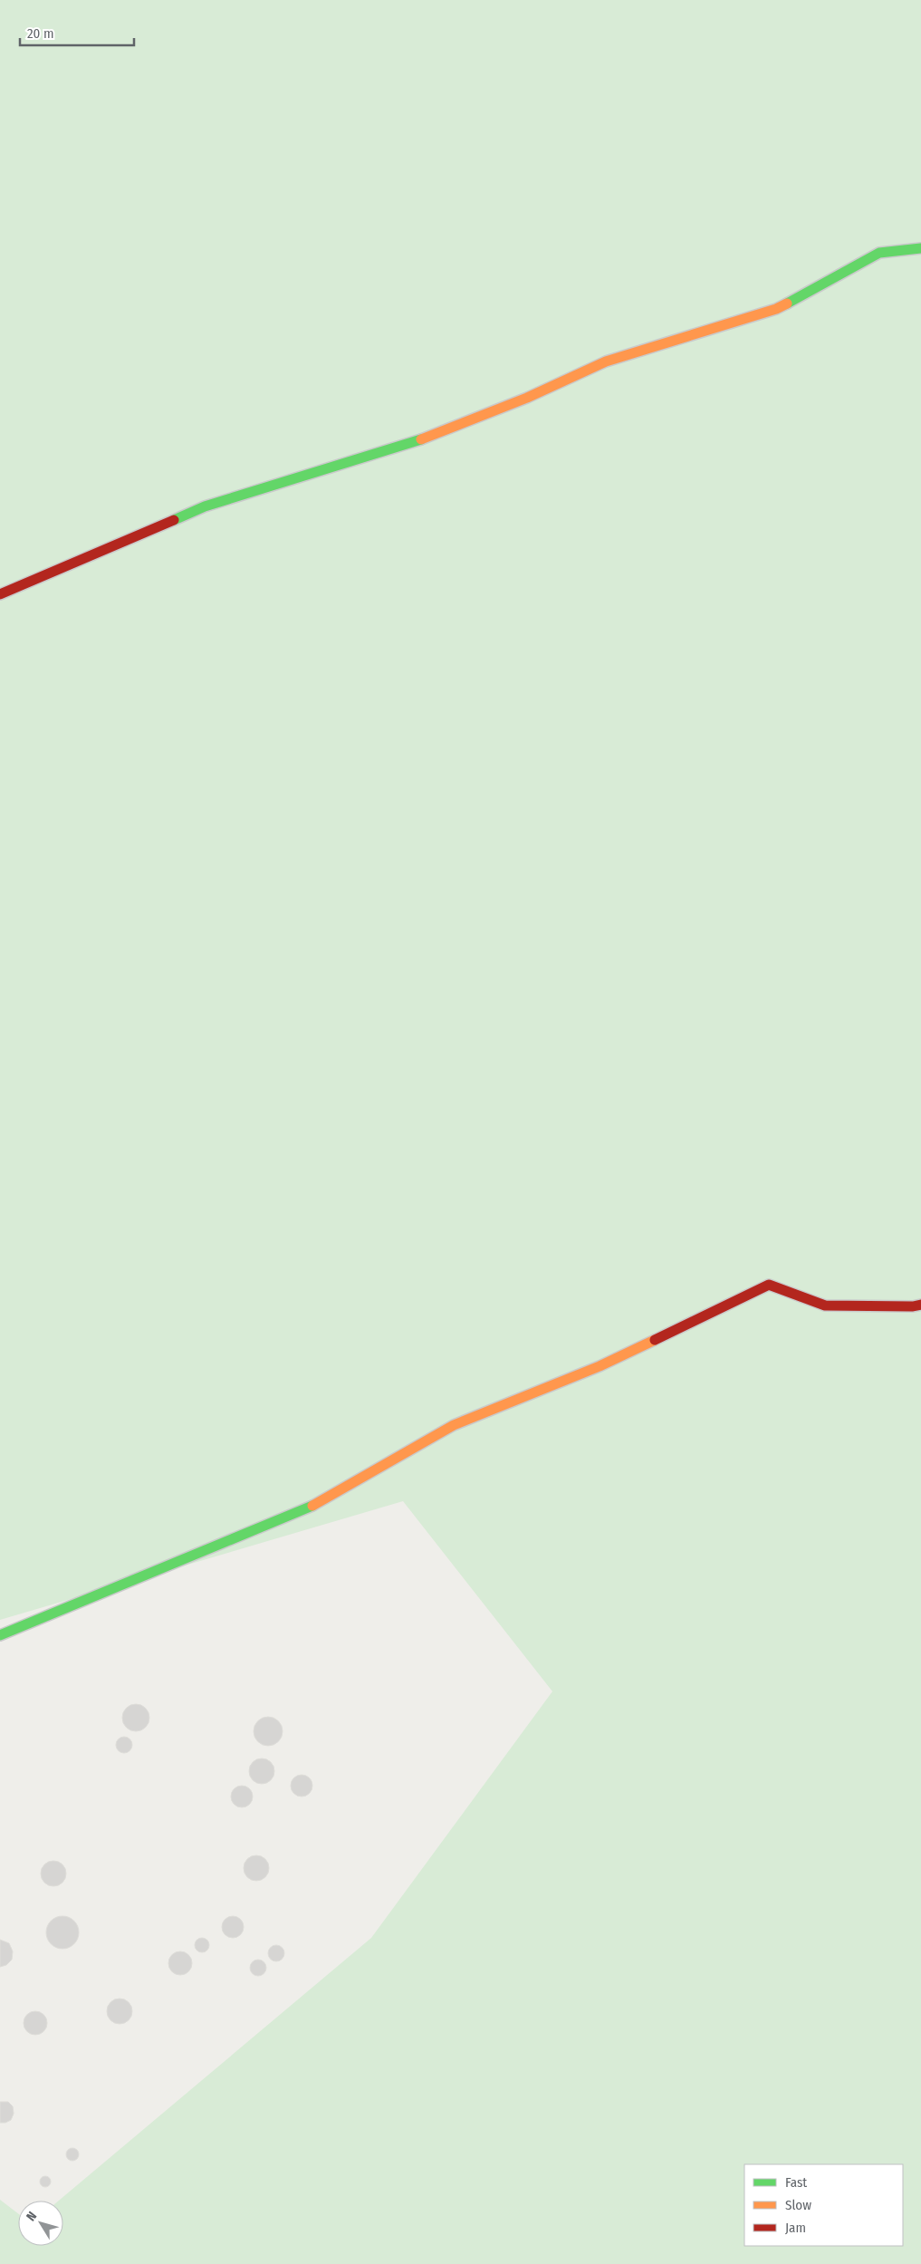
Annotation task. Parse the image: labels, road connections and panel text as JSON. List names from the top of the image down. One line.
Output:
{"legend":["Fast","Slow","Jam"],"scale_bar":"20 m","north":"top left"}
